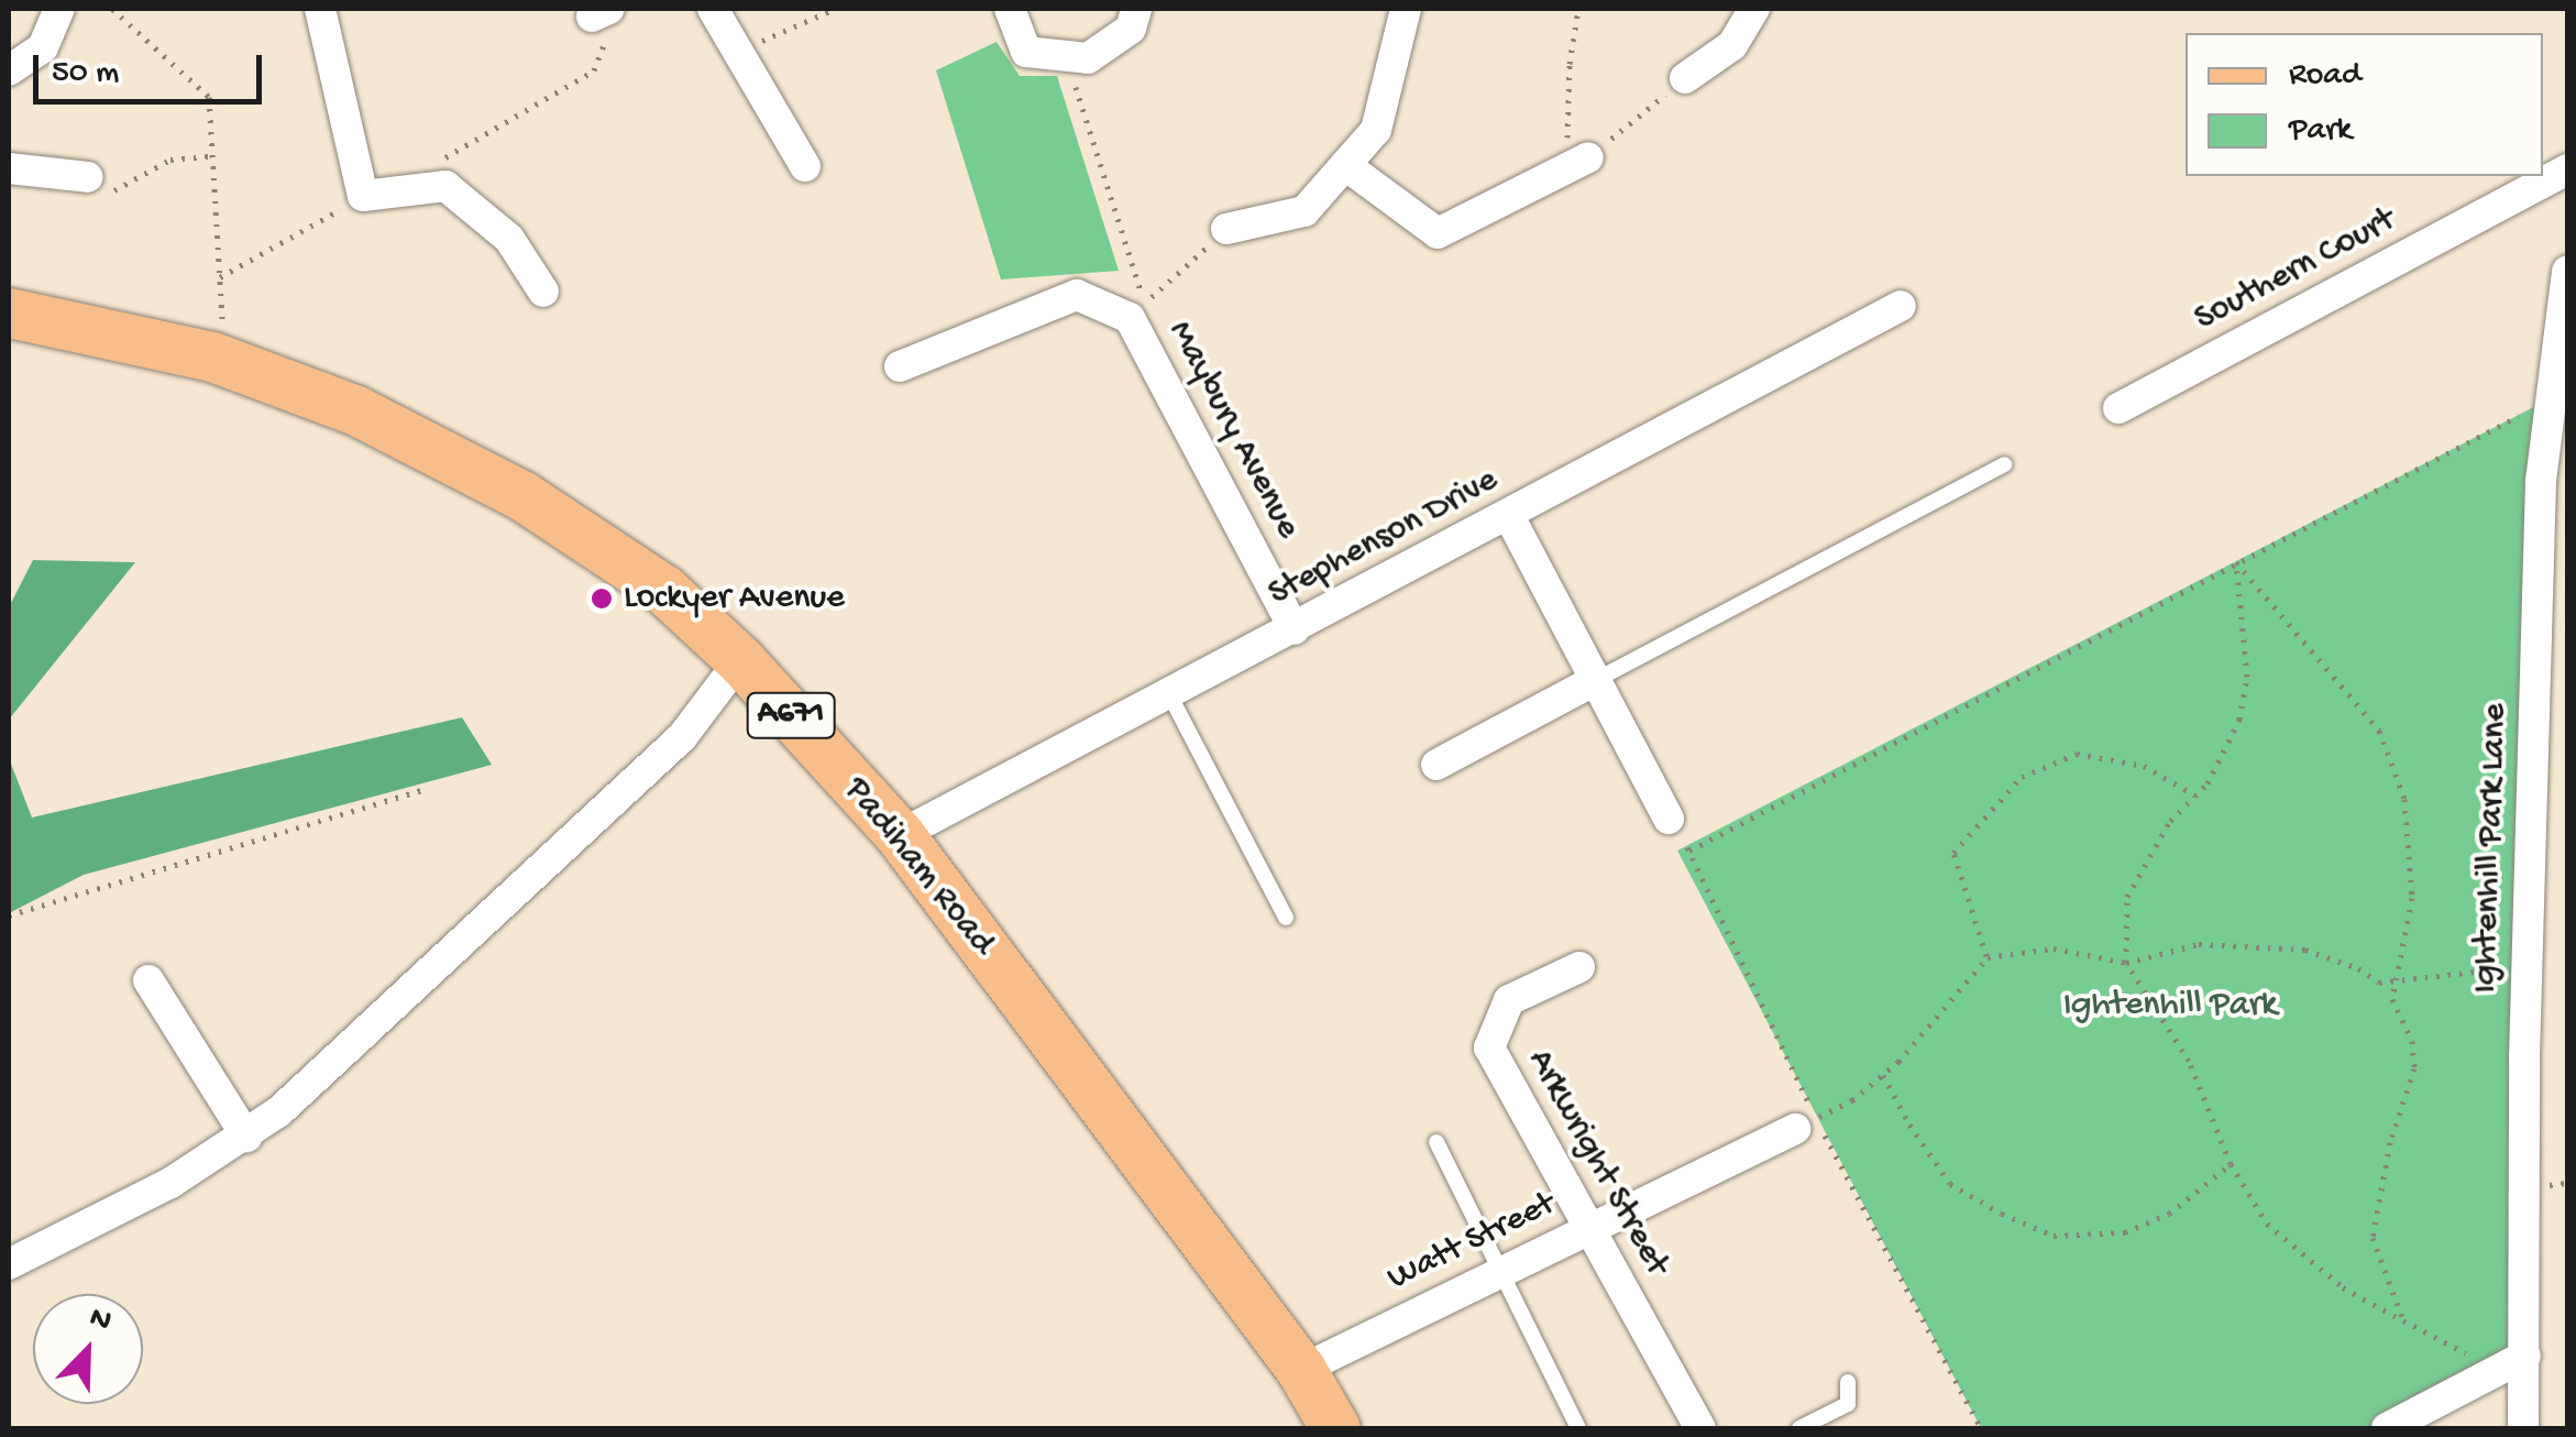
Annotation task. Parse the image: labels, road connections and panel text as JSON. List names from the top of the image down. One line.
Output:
{"streets":{"main road":["A671","Padiham Road"],"street":["Southern Court","Maybury Avenue","Stephenson Drive","Ightenhill Park Lane","Arkwright Street","Watt Street"]},"crossings":[["Maybury Avenue","Stephenson Drive"],["Stephenson Drive","Padiham Road"],["Padiham Road","Watt Street"],["Arkwright Street","Watt Street"]],"parks":["Ightenhill Park"],"places":["Lockyer Avenue"],"legend":["Road","Park"],"scale_bar":"50 m","north":"top right"}
